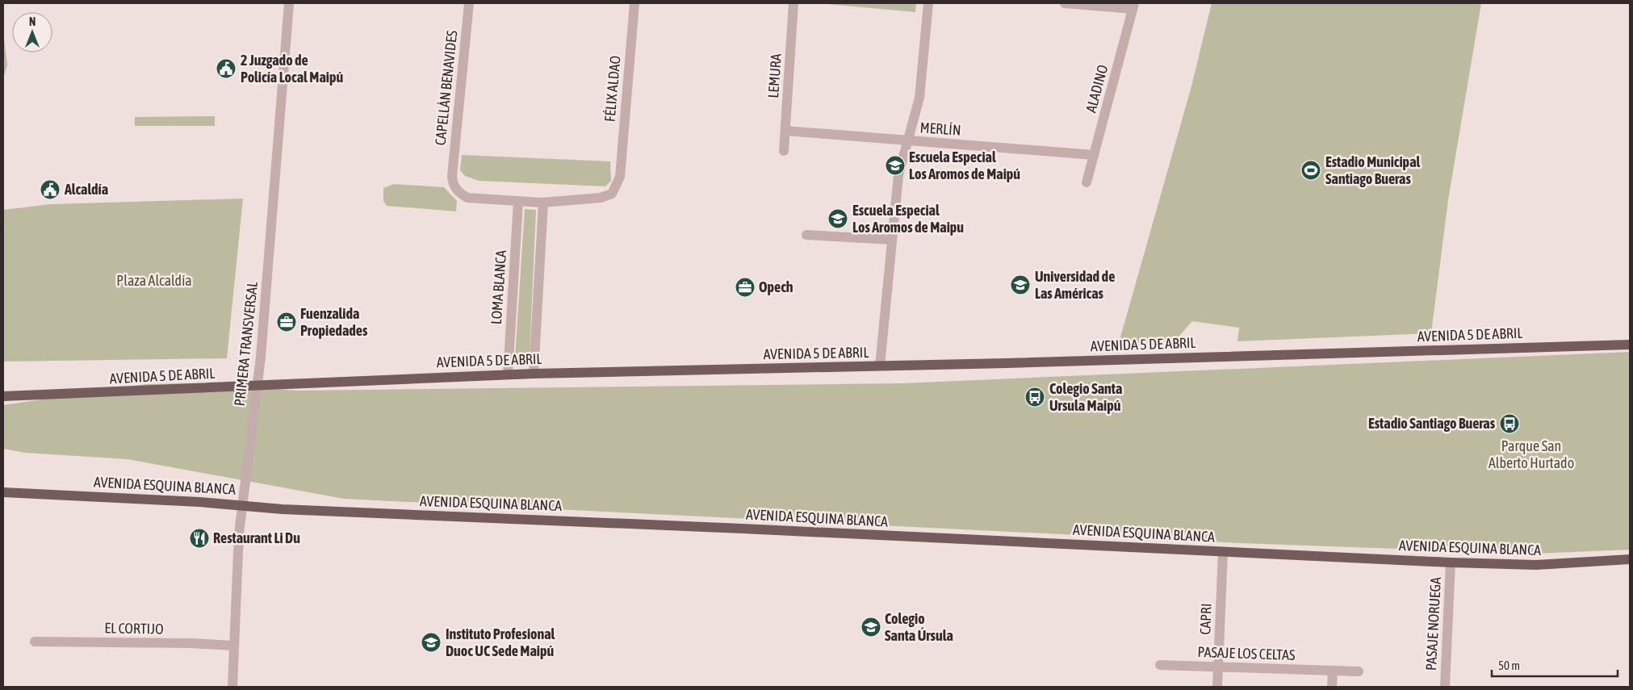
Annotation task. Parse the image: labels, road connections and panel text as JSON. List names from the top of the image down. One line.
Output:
{"streets":{"main road":["AVENIDA 5 DE ABRIL","AVENIDA ESQUINA BLANCA"],"street":["LEMURA","CAPELLÁN BENAVIDES","FÉLIX ALDAO","ALADINO","MERLÍN","LOMA BLANCA","PRIMERA TRANSVERSAL","CAPRI","PASAJE NORUEGA","EL CORTIJO","PASAJE LOS CELTAS"]},"crossings":[["LEMURA","MERLÍN"],["CAPELLÁN BENAVIDES","LOMA BLANCA"],["ALADINO","MERLÍN"],["LOMA BLANCA","AVENIDA 5 DE ABRIL"],["AVENIDA 5 DE ABRIL","PRIMERA TRANSVERSAL"],["PRIMERA TRANSVERSAL","AVENIDA ESQUINA BLANCA"],["PRIMERA TRANSVERSAL","EL CORTIJO"],["AVENIDA ESQUINA BLANCA","CAPRI"],["AVENIDA ESQUINA BLANCA","PASAJE NORUEGA"],["CAPRI","PASAJE LOS CELTAS"]],"parks":["Plaza Alcaldía","Parque San Alberto Hurtado"],"places":{"public building":["2 Juzgado de Policía Local Maipú","Alcaldía"],"school or university":["Escuela Especial Los Aromos de Maipú","Escuela Especial Los Aromos de Maipu","Universidad de Las Américas","Colegio Santa Úrsula","Instituto Profesional Duoc UC Sede Maipú"],"sports":["Estadio Municipal Santiago Bueras"],"office":["Opech","Fuenzalida Propiedades"],"bus stop":["Colegio Santa Ursula Maipú","Estadio Santiago Bueras"],"restaurant":["Restaurant Li Du"]},"scale_bar":"50 m","north":"top"}
